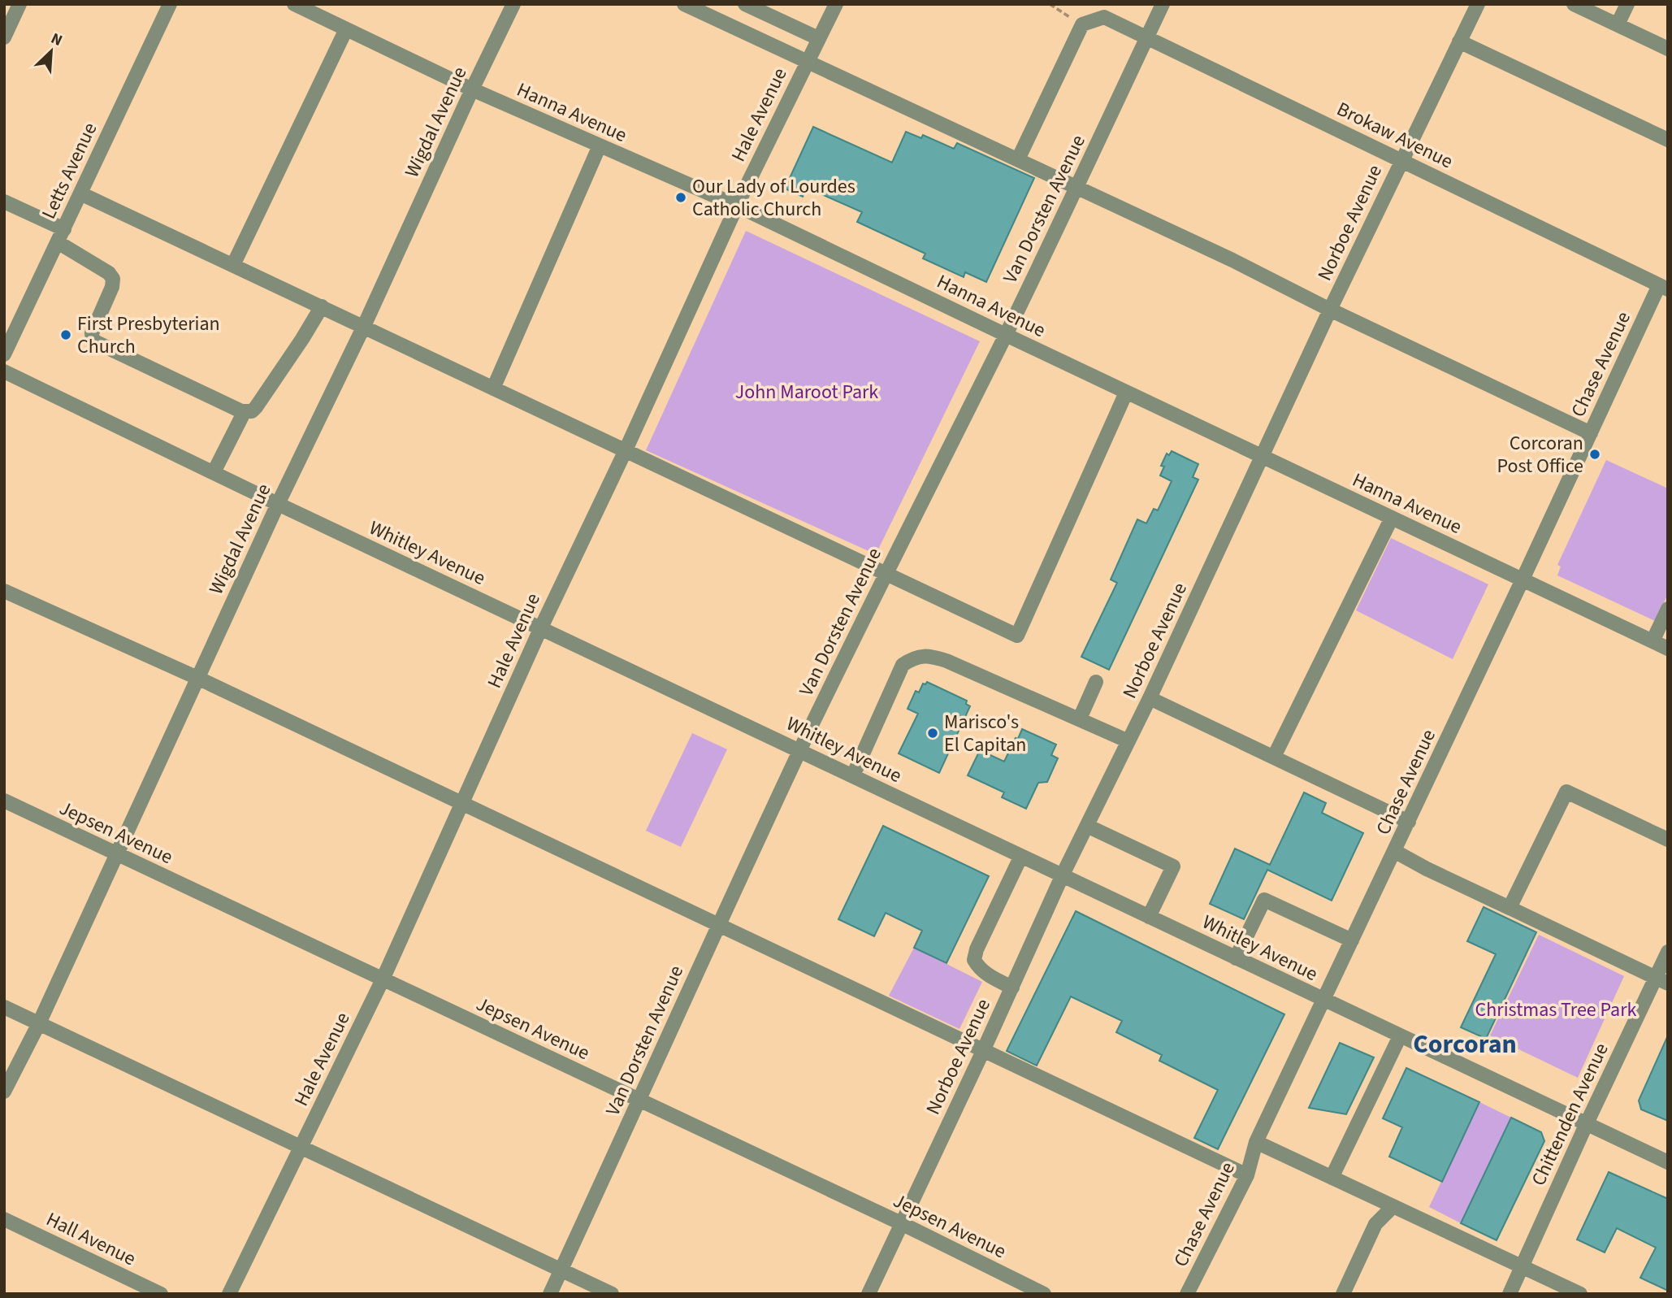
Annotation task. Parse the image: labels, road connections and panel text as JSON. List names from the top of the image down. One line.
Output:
{"streets":{"street":["Hanna Avenue","Hale Avenue","Wigdal Avenue","Brokaw Avenue","Letts Avenue","Van Dorsten Avenue","Norboe Avenue","Chase Avenue","Whitley Avenue","Jepsen Avenue","Chittenden Avenue","Hall Avenue"]},"crossings":[["Hanna Avenue","Hale Avenue"],["Hanna Avenue","Wigdal Avenue"],["Hanna Avenue","Van Dorsten Avenue"],["Hanna Avenue","Norboe Avenue"],["Hanna Avenue","Chase Avenue"],["Hale Avenue","Whitley Avenue"],["Hale Avenue","Jepsen Avenue"],["Wigdal Avenue","Whitley Avenue"],["Wigdal Avenue","Jepsen Avenue"],["Brokaw Avenue","Van Dorsten Avenue"],["Brokaw Avenue","Norboe Avenue"],["Brokaw Avenue","Chase Avenue"],["Van Dorsten Avenue","Whitley Avenue"],["Van Dorsten Avenue","Jepsen Avenue"],["Norboe Avenue","Whitley Avenue"],["Norboe Avenue","Jepsen Avenue"],["Chase Avenue","Whitley Avenue"],["Whitley Avenue","Chittenden Avenue"]],"districts":["Corcoran"],"parks":["John Maroot Park","Christmas Tree Park"],"places":["Our Lady of Lourdes Catholic Church","First Presbyterian Church","Corcoran Post Office","Marisco's El Capitan"],"north":"top right"}
